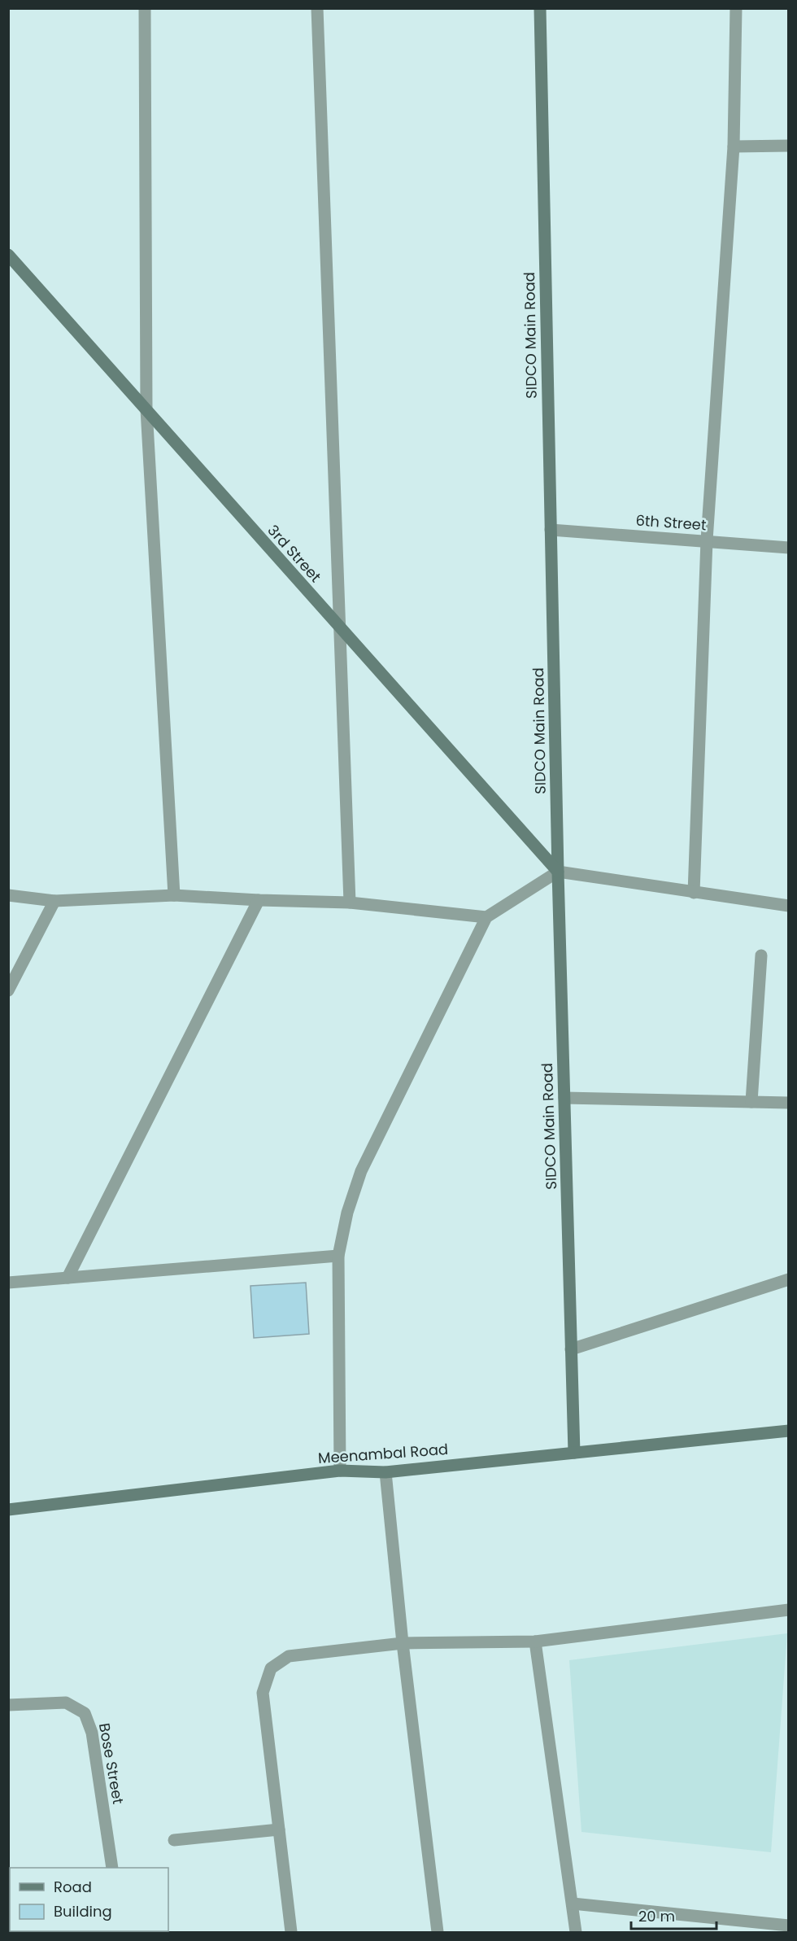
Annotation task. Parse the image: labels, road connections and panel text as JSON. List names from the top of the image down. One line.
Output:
{"streets":{"main road":["SIDCO Main Road","3rd Street","Meenambal Road"],"street":["6th Street","Bose Street"]},"crossings":[["SIDCO Main Road","6th Street"],["SIDCO Main Road","3rd Street"],["SIDCO Main Road","Meenambal Road"]],"legend":["Road","Building"],"scale_bar":"20 m"}
